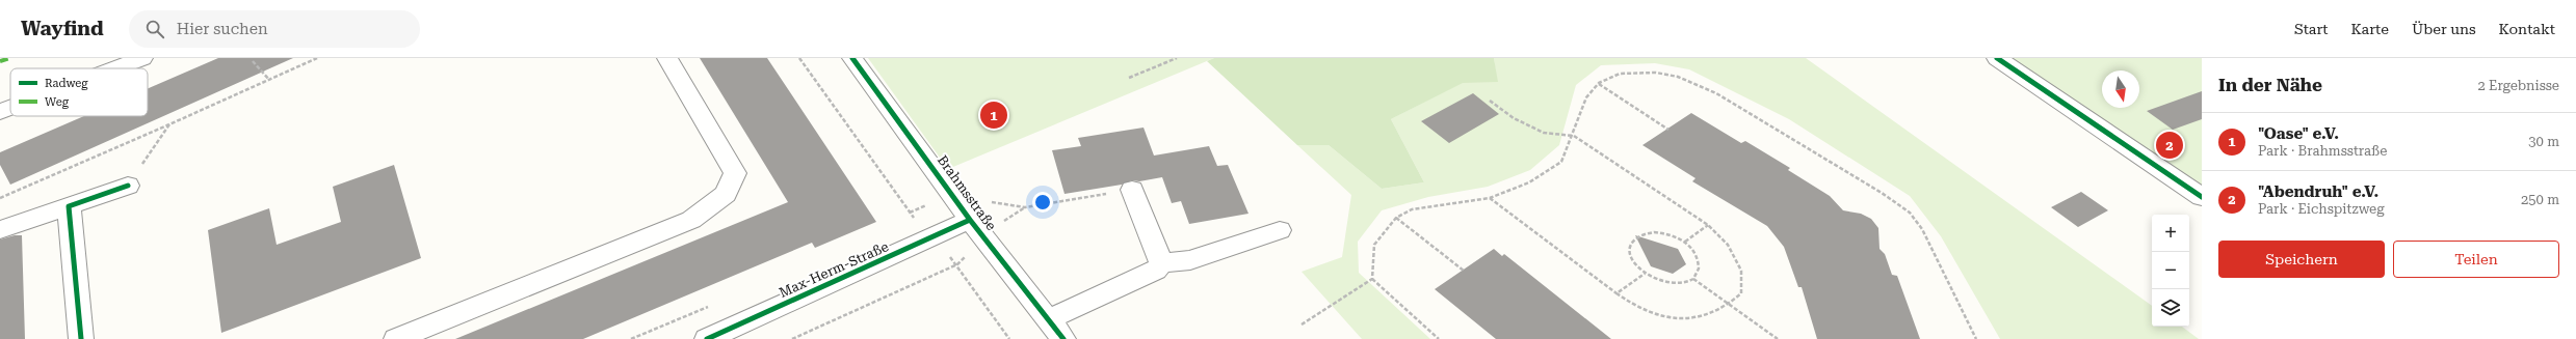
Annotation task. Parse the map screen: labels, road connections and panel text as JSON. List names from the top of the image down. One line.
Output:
{"streets":{"street":["Brahmsstraße","Max-Herm-Straße"]},"crossings":[["Brahmsstraße","Max-Herm-Straße"]],"legend":["Radweg","Weg"],"north":"bottom","page":{"header":"Wayfind","search":"Hier suchen","nav":["Start","Karte","Über uns","Kontakt"],"heading":["In der Nähe","2 Ergebnisse"],"pins":["1","2"],"list":[{"mark":"1","name":"\"Oase\" e.V.","note":"Park · Brahmsstraße","value":"30 m"},{"mark":"2","name":"\"Abendruh\" e.V.","note":"Park · Eichspitzweg","value":"250 m"}],"map_buttons":["+","−"],"buttons":["Speichern","Teilen"]}}
